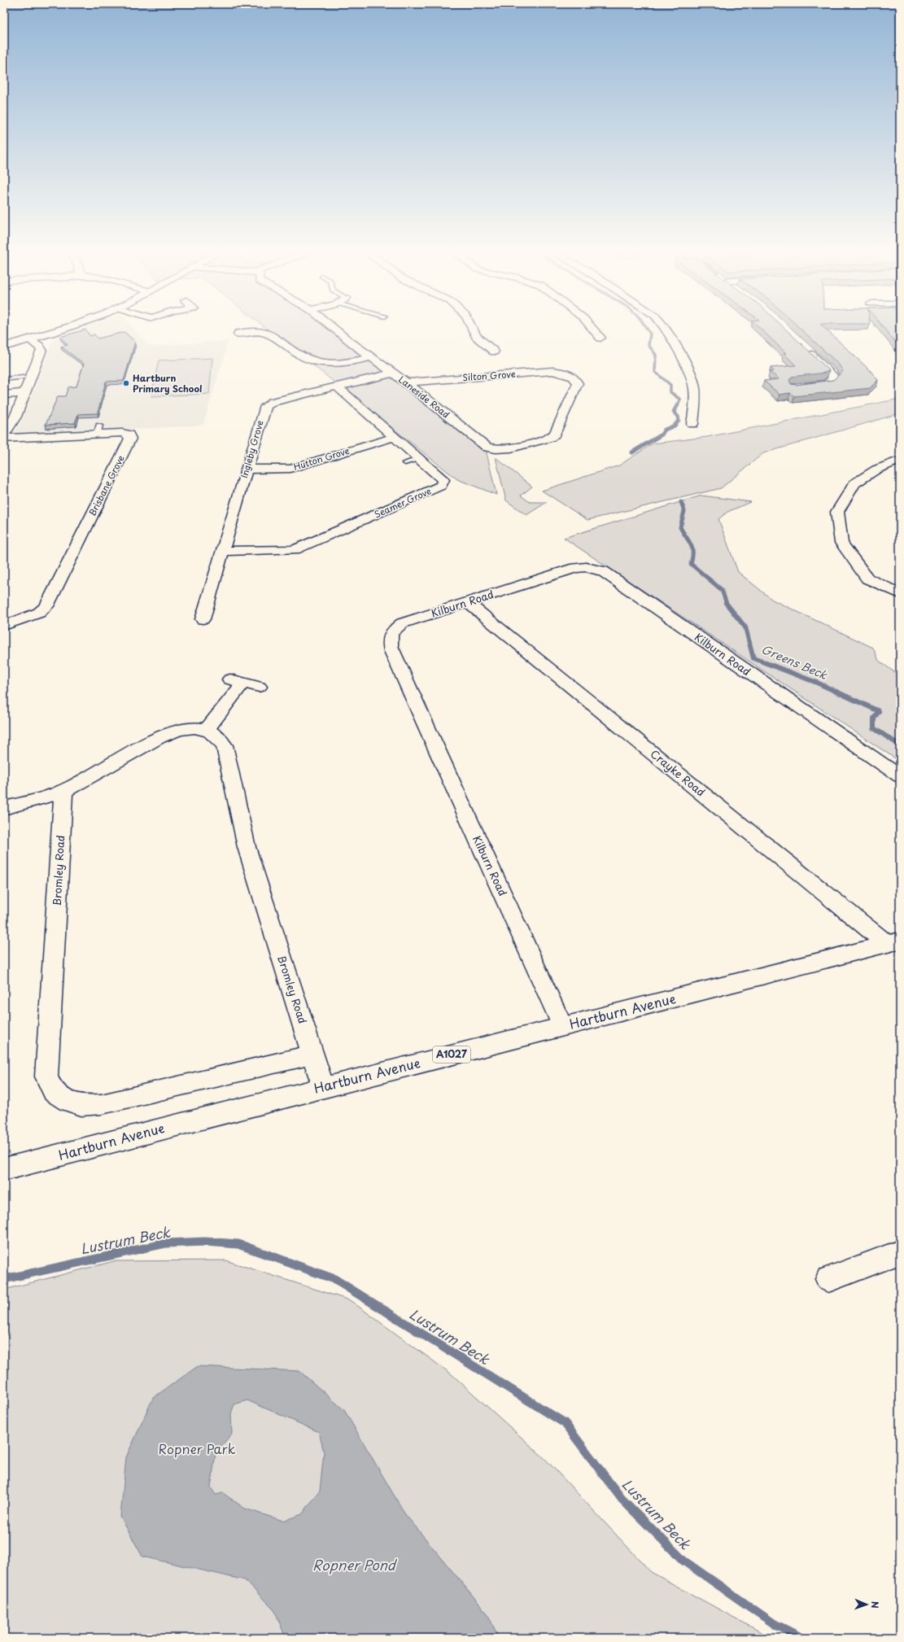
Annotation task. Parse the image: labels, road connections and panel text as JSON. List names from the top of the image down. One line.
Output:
{"streets":{"street":["Silton Grove","Laneside Road","Ingleby Grove","Hutton Grove","Brisbane Grove","Seamer Grove","Kilburn Road","Crayke Road","Bromley Road","Hartburn Avenue","A1027"]},"crossings":[["Silton Grove","Laneside Road"],["Laneside Road","Ingleby Grove"],["Ingleby Grove","Hutton Grove"],["Ingleby Grove","Seamer Grove"],["Hutton Grove","Seamer Grove"],["Kilburn Road","Crayke Road"],["Kilburn Road","Hartburn Avenue"],["Crayke Road","Hartburn Avenue"],["Bromley Road","Hartburn Avenue"]],"water":["Greens Beck","Lustrum Beck","Ropner Pond"],"parks":["Ropner Park"],"places":["Hartburn Primary School"],"north":"right"}
